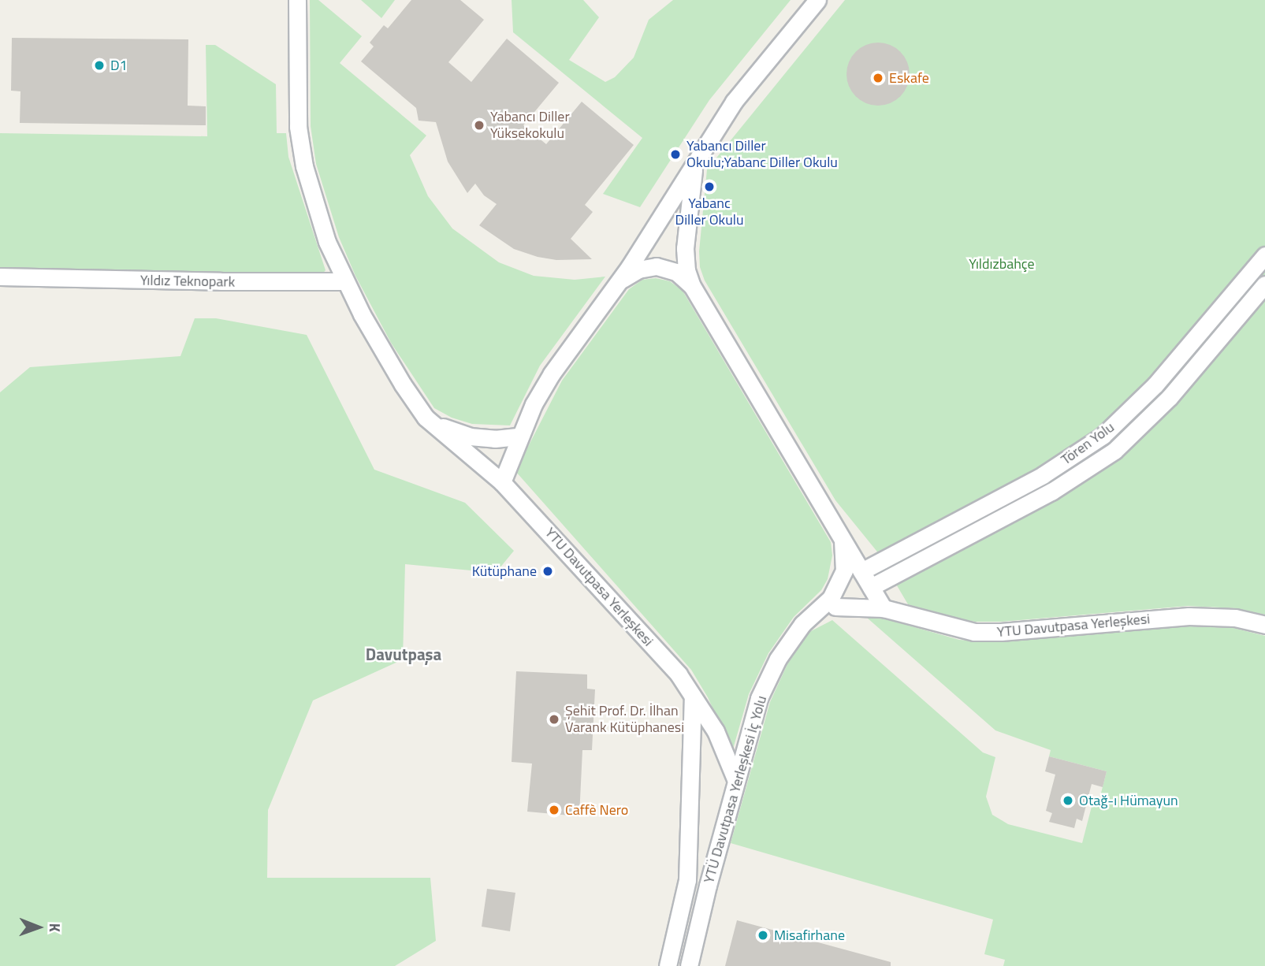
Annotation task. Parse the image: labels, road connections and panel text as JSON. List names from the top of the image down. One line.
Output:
{"streets":{"street":["Yıldız Teknopark","Tören Yolu","YTU Davutpasa Yerleşkesi","YTÜ Davutpasa Yerleşkesi İç Yolu"]},"crossings":[["Yıldız Teknopark","YTU Davutpasa Yerleşkesi"],["YTU Davutpasa Yerleşkesi","YTÜ Davutpasa Yerleşkesi İç Yolu"]],"districts":["Davutpaşa"],"parks":["Yıldızbahçe"],"places":["D1","Eskafe","Yabancı Diller Yüksekokulu","Yabancı Diller Okulu;Yabanc Diller Okulu","Yabanc Diller Okulu","Kütüphane","Şehit Prof. Dr. İlhan Varank Kütüphanesi","Otağ-ı Hümayun","Caffè Nero","Misafirhane"],"north":"right"}
